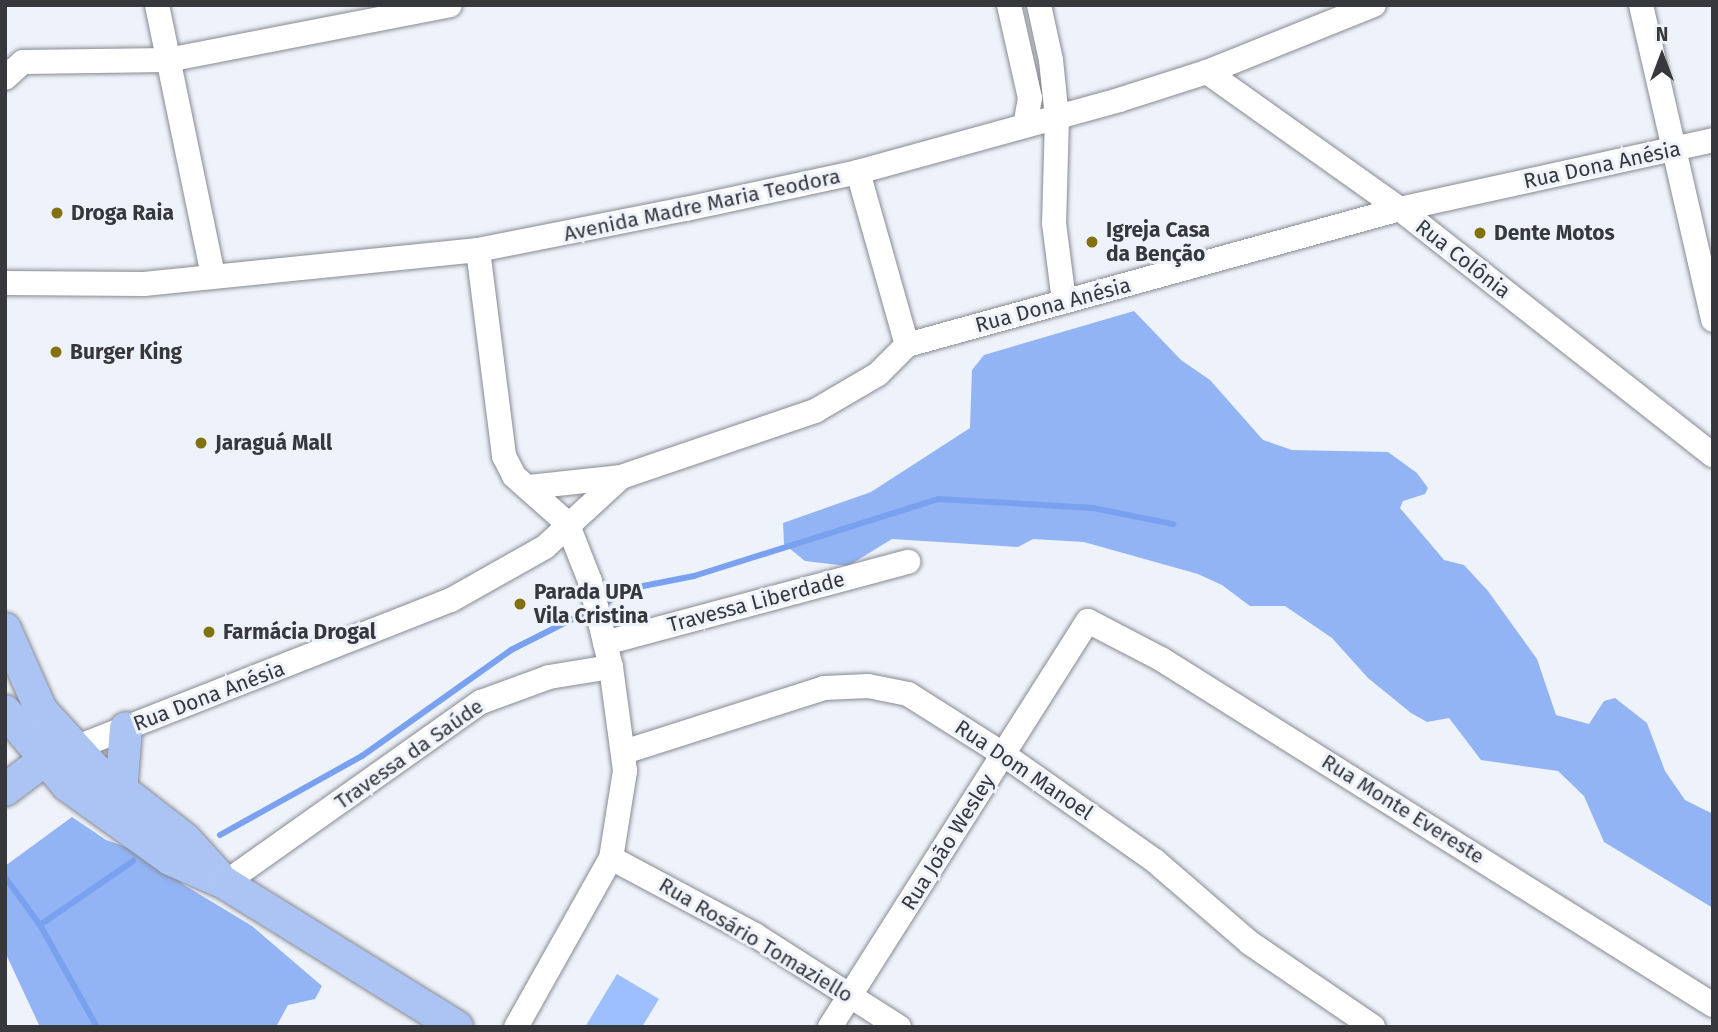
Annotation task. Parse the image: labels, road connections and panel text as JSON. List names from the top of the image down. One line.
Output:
{"streets":{"main road":["Rua Dona Anésia"],"street":["Avenida Madre Maria Teodora","Rua Colônia","Travessa Liberdade","Travessa da Saúde","Rua Dom Manoel","Rua Monte Evereste","Rua João Wesley","Rua Rosário Tomaziello"]},"crossings":[["Rua Dona Anésia","Rua Colônia"],["Avenida Madre Maria Teodora","Rua Colônia"],["Rua Dom Manoel","Rua João Wesley"],["Rua Monte Evereste","Rua João Wesley"],["Rua João Wesley","Rua Rosário Tomaziello"]],"places":["Droga Raia","Dente Motos","Igreja Casa da Benção","Burger King","Jaraguá Mall","Parada UPA Vila Cristina","Farmácia Drogal"],"north":"top"}
